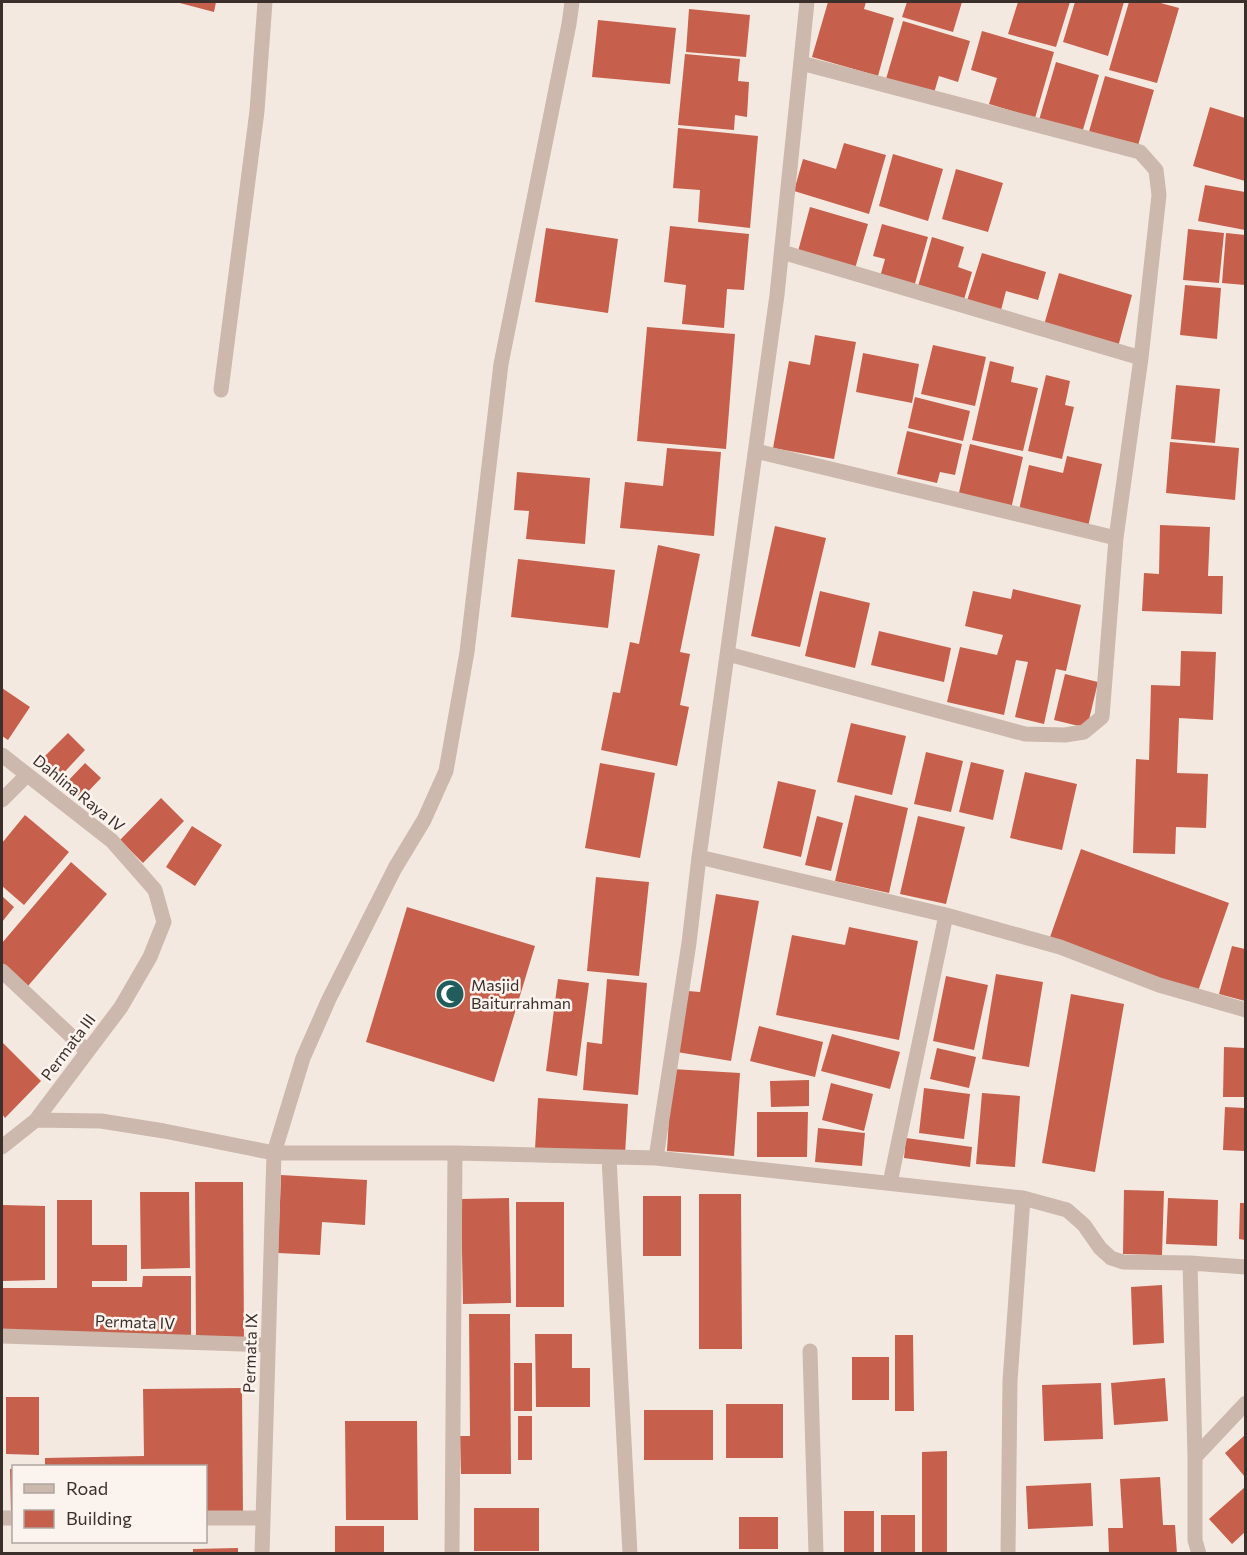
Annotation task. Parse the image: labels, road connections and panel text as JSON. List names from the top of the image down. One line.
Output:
{"streets":{"street":["Dahlina Raya IV","Permata III","Permata IV","Permata IX"]},"crossings":[["Dahlina Raya IV","Permata III"],["Permata IV","Permata IX"]],"places":{"mosque":["Masjid Baiturrahman"]},"legend":["Road","Building"]}
